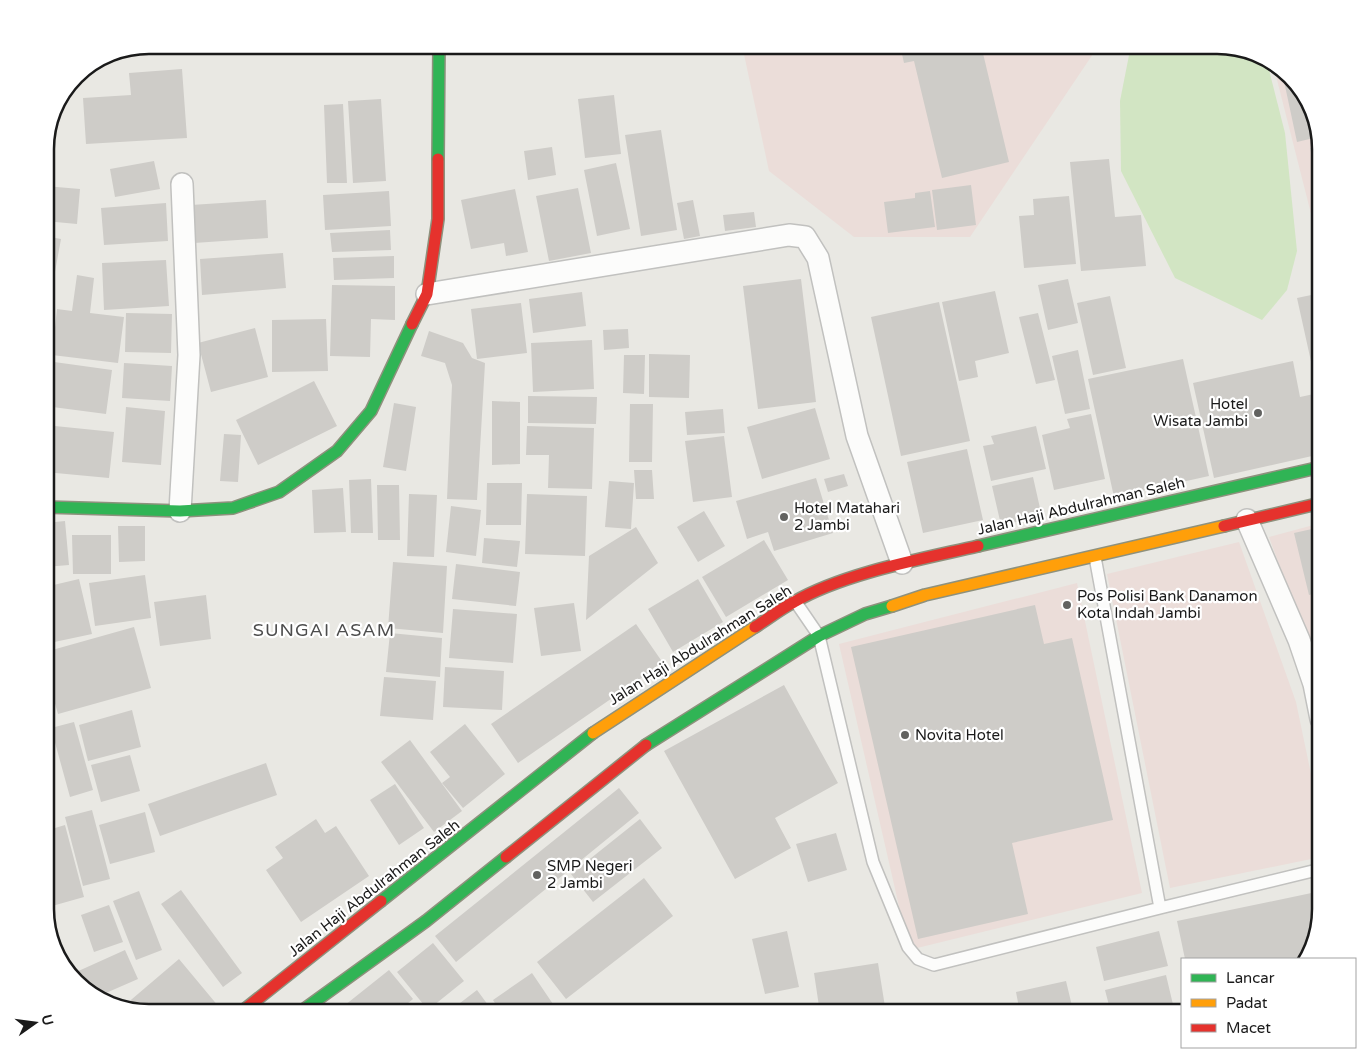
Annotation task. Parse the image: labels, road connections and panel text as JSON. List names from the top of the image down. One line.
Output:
{"streets":{"main road":["Jalan Haji Abdulrahman Saleh"]},"districts":["SUNGAI ASAM"],"places":["Hotel Wisata Jambi","Hotel Matahari 2 Jambi","Pos Polisi Bank Danamon Kota Indah Jambi","Novita Hotel","SMP Negeri 2 Jambi"],"legend":["Lancar","Padat","Macet"],"north":"right"}
